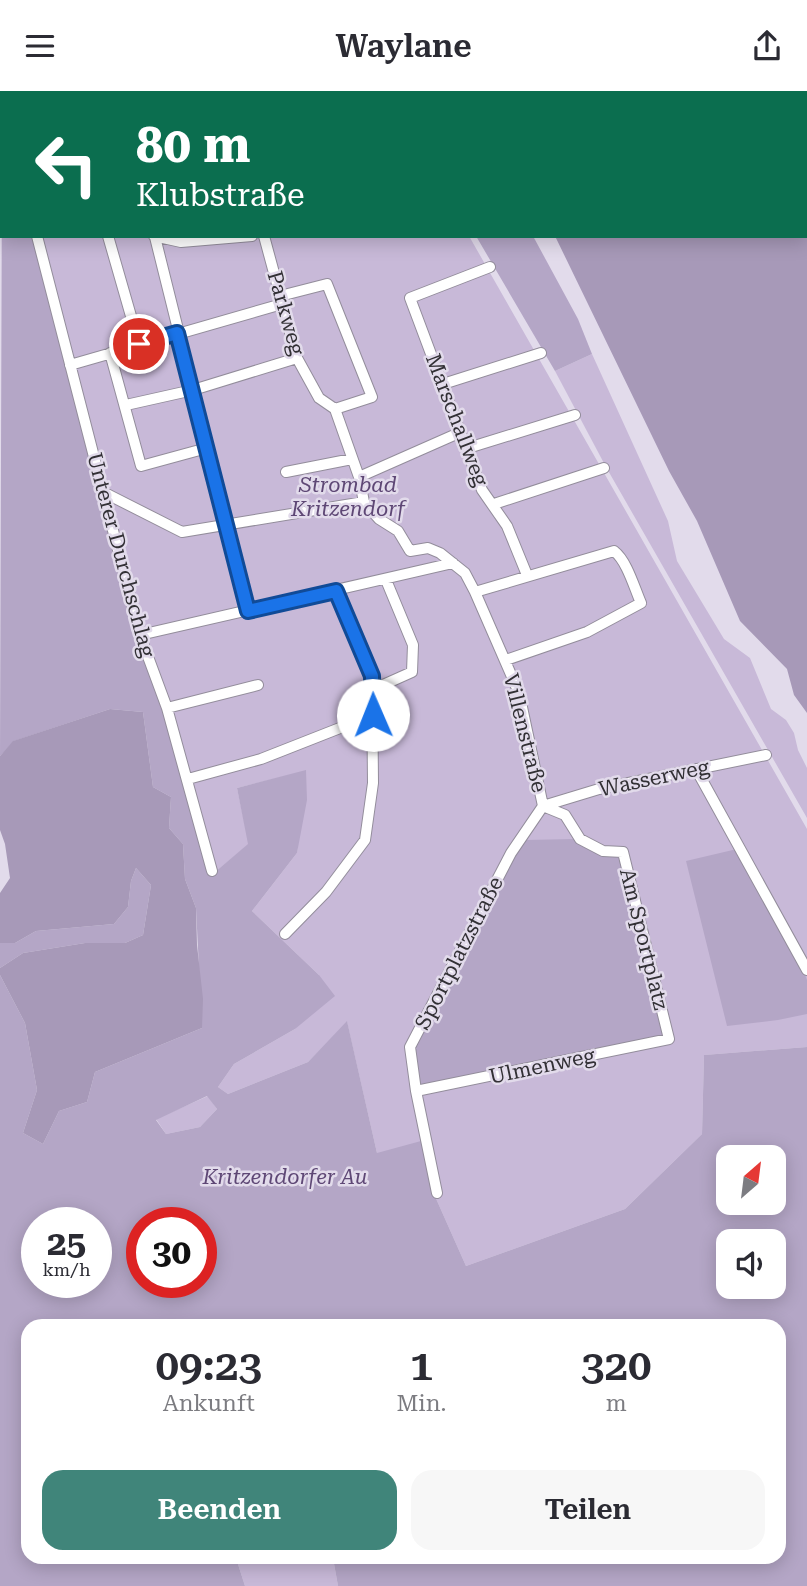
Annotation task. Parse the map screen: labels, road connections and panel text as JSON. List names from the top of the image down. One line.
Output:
{"streets":{"street":["Parkweg","Marschallweg","Unterer Durchschlag","Villenstraße","Wasserweg","Am Sportplatz","Sportplatzstraße","Ulmenweg"]},"crossings":[["Villenstraße","Wasserweg"],["Villenstraße","Am Sportplatz"],["Villenstraße","Sportplatzstraße"],["Wasserweg","Am Sportplatz"],["Wasserweg","Sportplatzstraße"],["Am Sportplatz","Sportplatzstraße"],["Am Sportplatz","Ulmenweg"],["Sportplatzstraße","Ulmenweg"]],"parks":["Strombad Kritzendorf","Kritzendorfer Au"],"north":"top right","page":{"header":"Waylane","turn":["80 m","Klubstraße"],"speed":"25 km/h","limit":"30","eta":["09:23","Ankunft","1","Min.","320","m"],"buttons":["Beenden","Teilen"]}}
